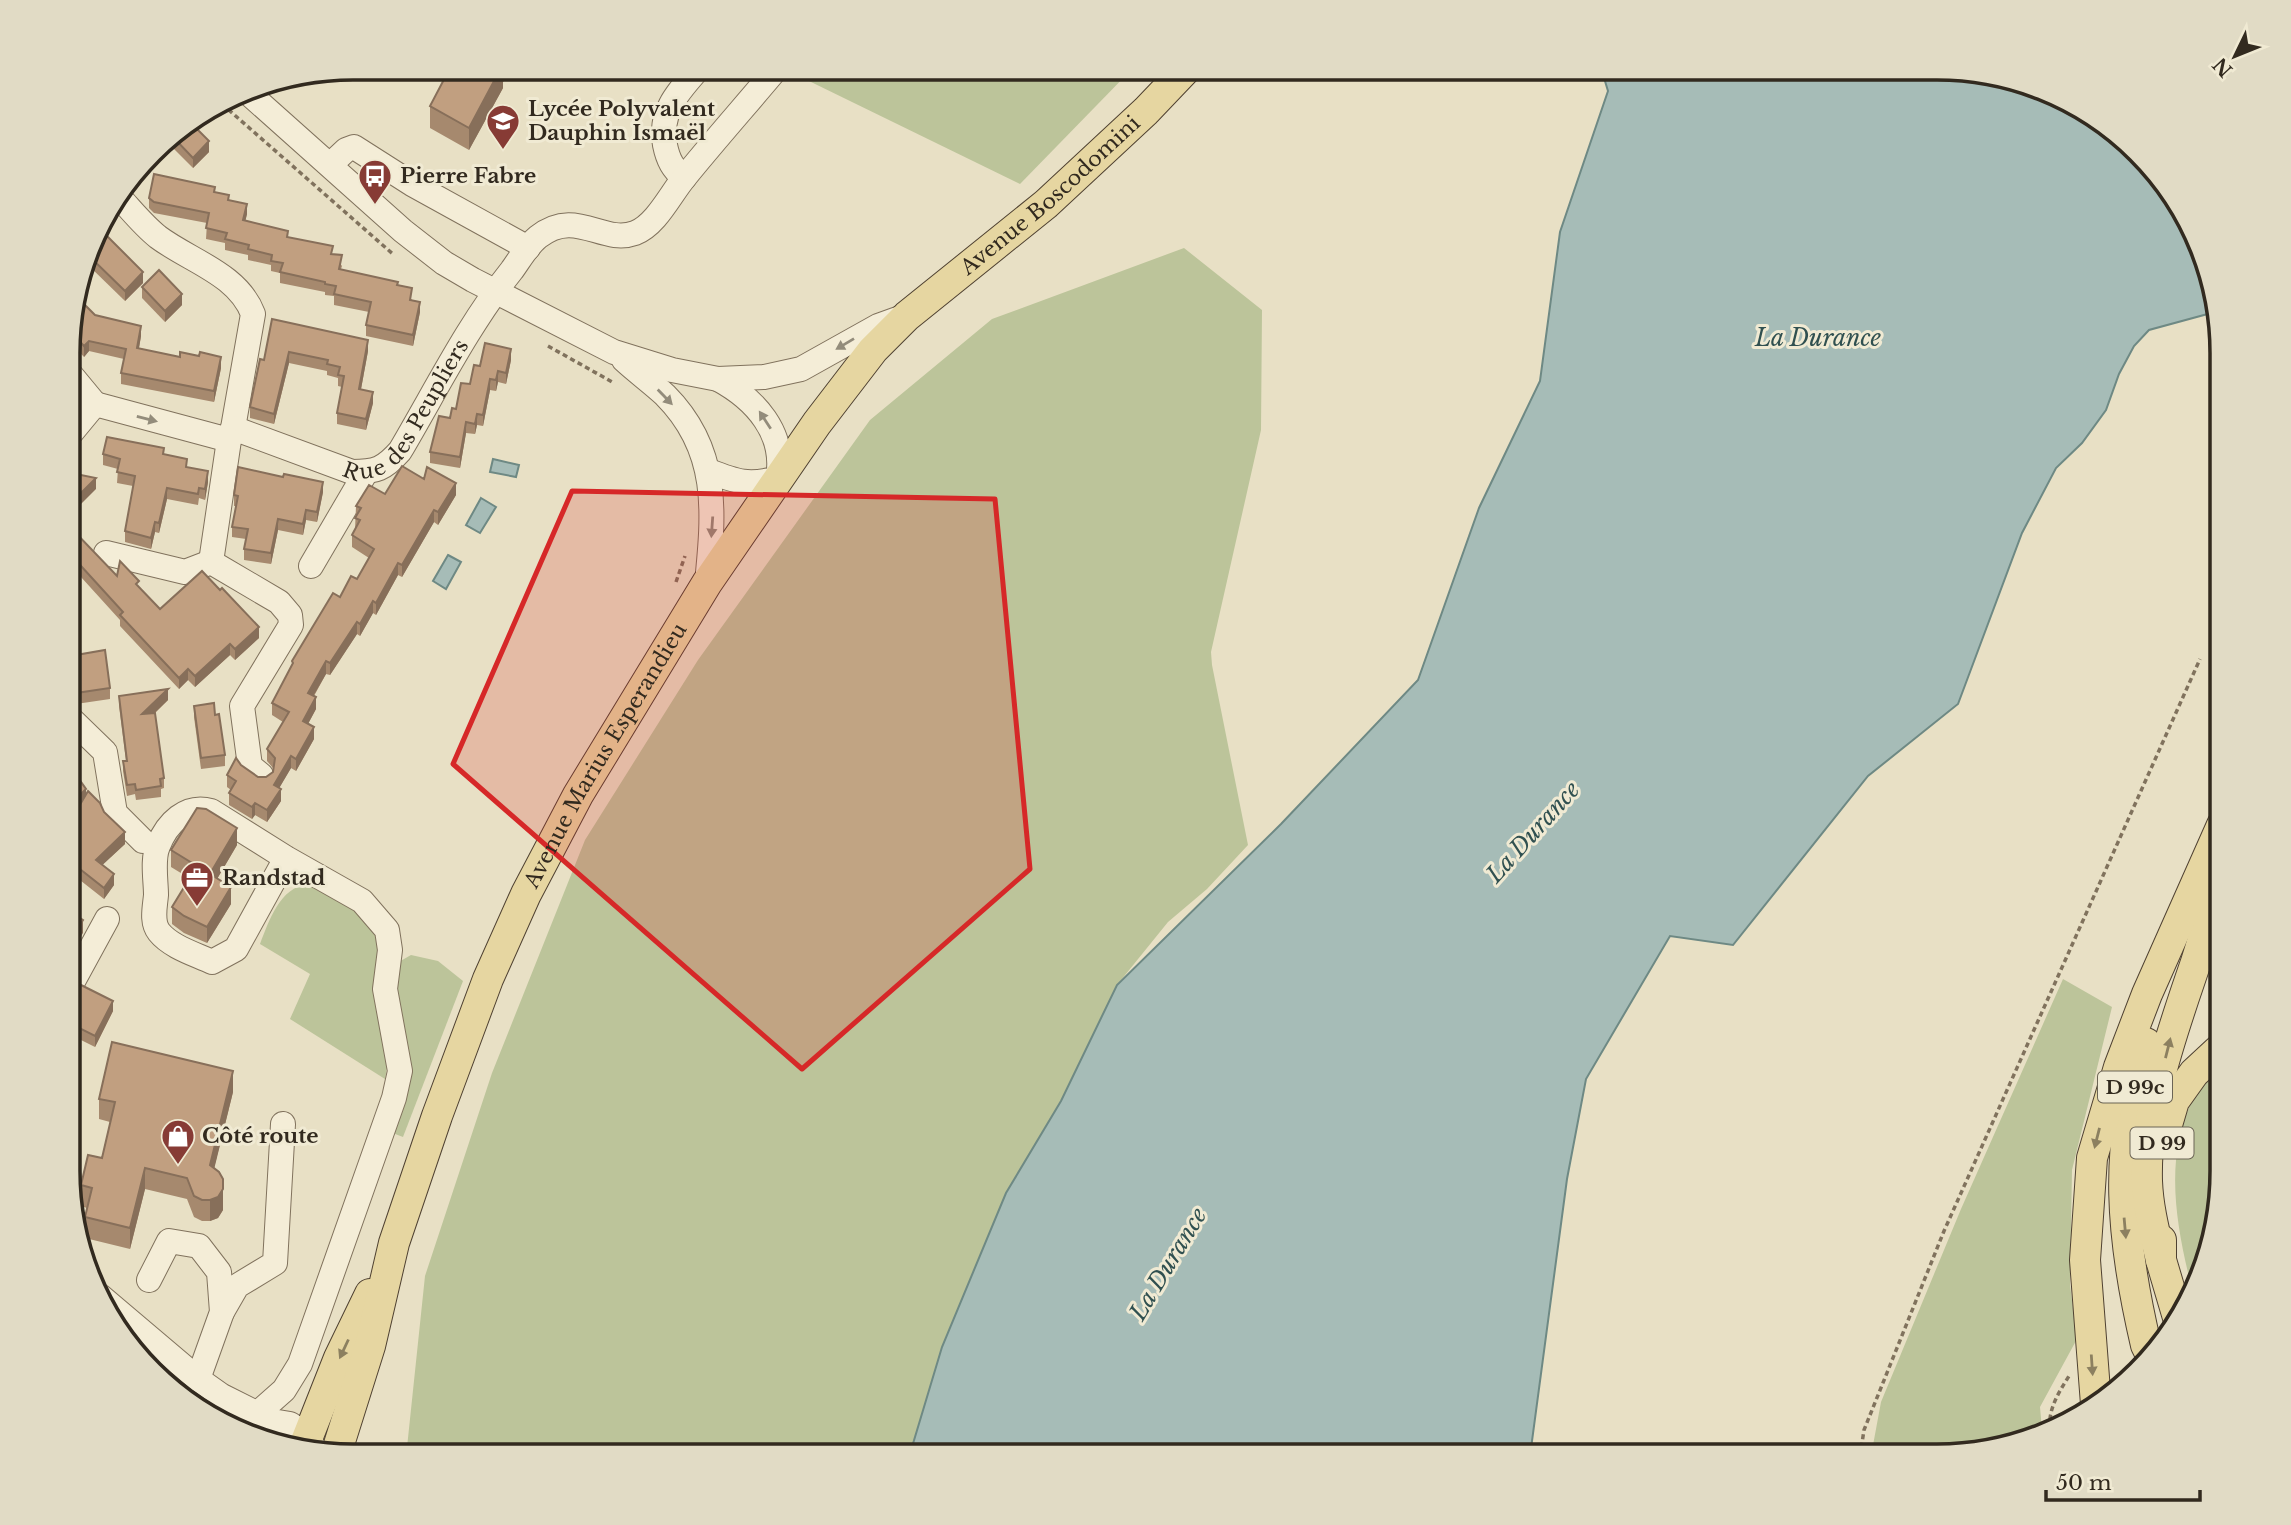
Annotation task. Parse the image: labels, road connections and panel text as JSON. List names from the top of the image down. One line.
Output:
{"streets":{"main road":["Avenue Boscodomini","Avenue Marius Esperandieu","D 99c","D 99"],"street":["Rue des Peupliers"]},"crossings":[["Avenue Boscodomini","Avenue Marius Esperandieu"],["D 99c","D 99"]],"water":["La Durance"],"places":{"school or university":["Lycée Polyvalent Dauphin Ismaël"],"bus stop":["Pierre Fabre"],"office":["Randstad"],"shop":["Côté route"]},"scale_bar":"50 m","north":"bottom left"}
